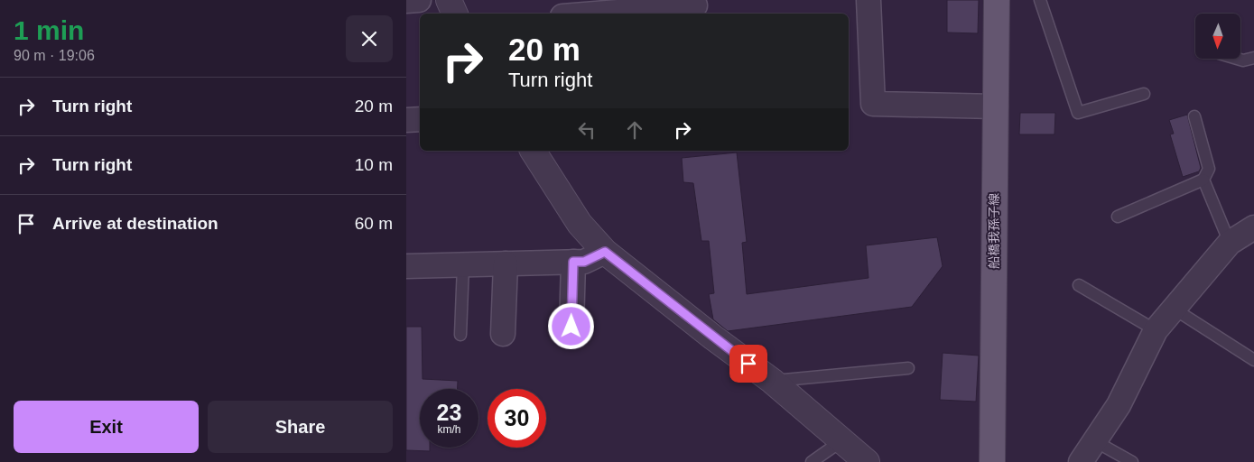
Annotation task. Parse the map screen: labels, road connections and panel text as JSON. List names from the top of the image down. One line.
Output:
{"streets":{"main road":["船橋我孫子線"]},"north":"bottom","page":{"heading":["1 min","90 m · 19:06"],"turn":["20 m","Turn right"],"list":[{"name":"Turn right","value":"20 m"},{"name":"Turn right","value":"10 m"},{"name":"Arrive at destination","value":"60 m"}],"speed":"23 km/h","limit":"30","buttons":["Exit","Share"]}}
